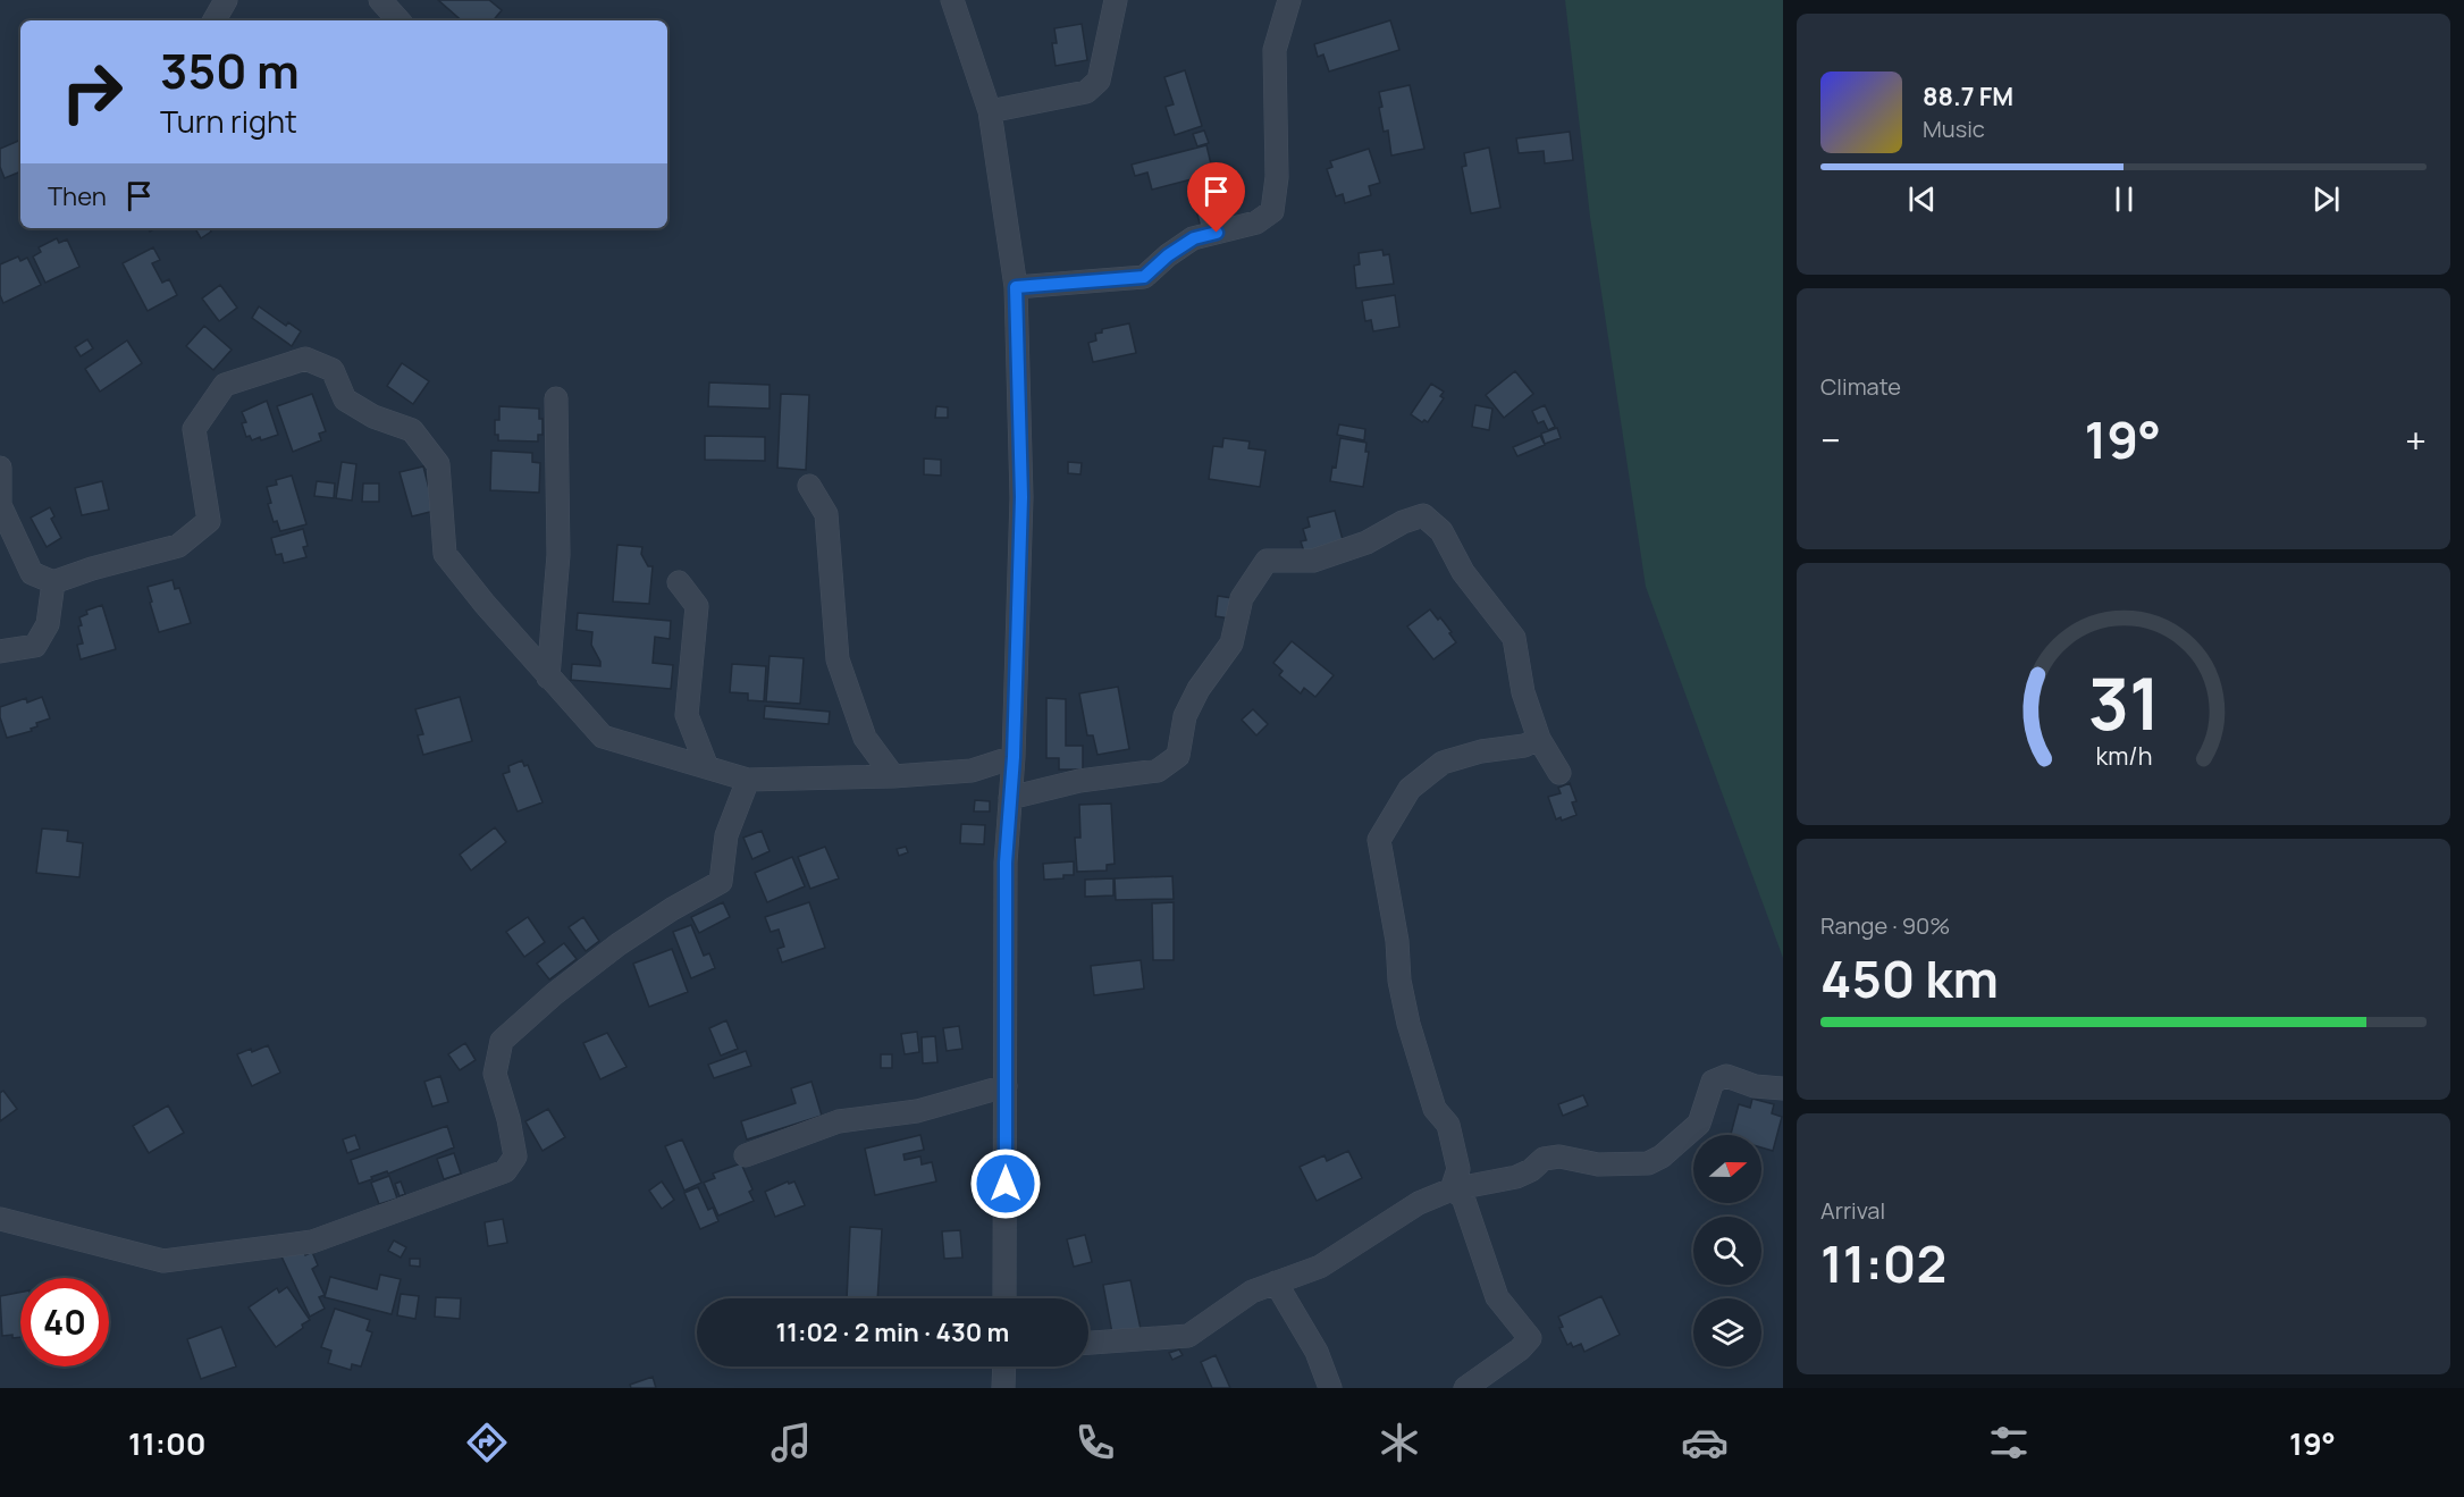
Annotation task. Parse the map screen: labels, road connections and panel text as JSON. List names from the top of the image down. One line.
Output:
{"north":"right","page":{"turn":["350 m","Turn right"],"song":["88.7 FM","Music"],"then":"Then","tile":["Climate",["Range · 90%","450 km"],["Arrival","11:02"]],"heat":["−","19°","+"],"limit":"40","trip":"11:02 · 2 min · 430 m","tabs":["11:00","19°"],"gauge":["31","km/h"]}}
